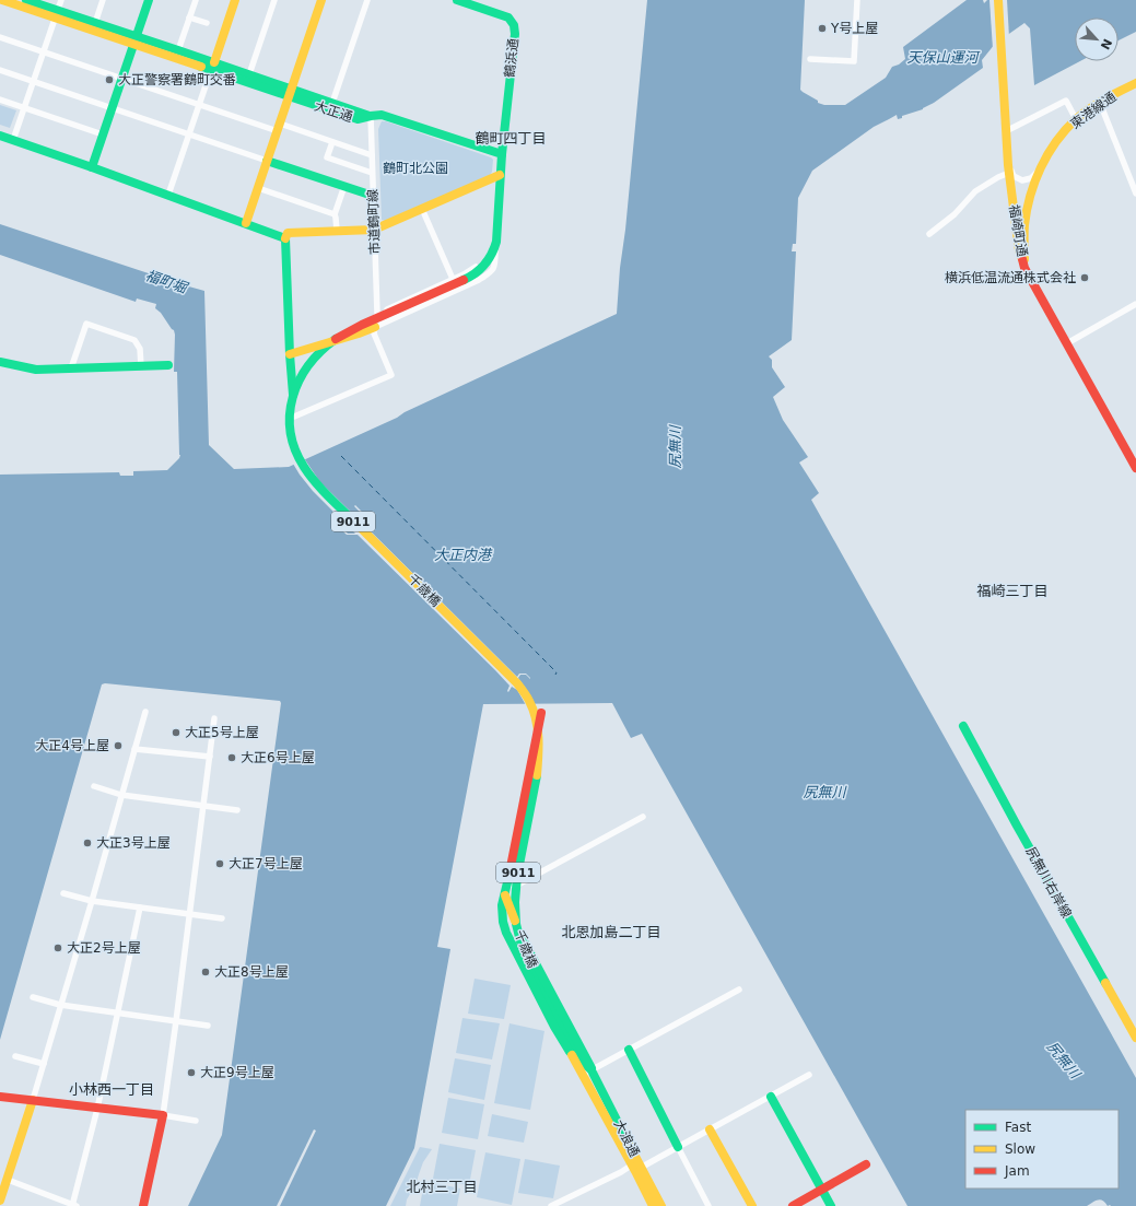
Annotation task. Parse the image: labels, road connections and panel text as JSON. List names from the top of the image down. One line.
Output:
{"streets":{"street":["鶴浜通","東港線通","大正通","市道鶴町線","福崎町通","9011","千歳橋","尻無川右岸線","大浪通"]},"crossings":[["東港線通","福崎町通"],["大正通","市道鶴町線"]],"districts":["鶴町四丁目","福崎三丁目","北恩加島二丁目","小林西一丁目","北村三丁目"],"water":["天保山運河","福町堀","尻無川","大正内港"],"parks":["鶴町北公園"],"places":["Y号上屋","大正警察署鶴町交番","横浜低温流通株式会社","大正5号上屋","大正4号上屋","大正6号上屋","大正3号上屋","大正7号上屋","大正2号上屋","大正8号上屋","大正9号上屋"],"legend":["Fast","Slow","Jam"],"north":"bottom right"}
